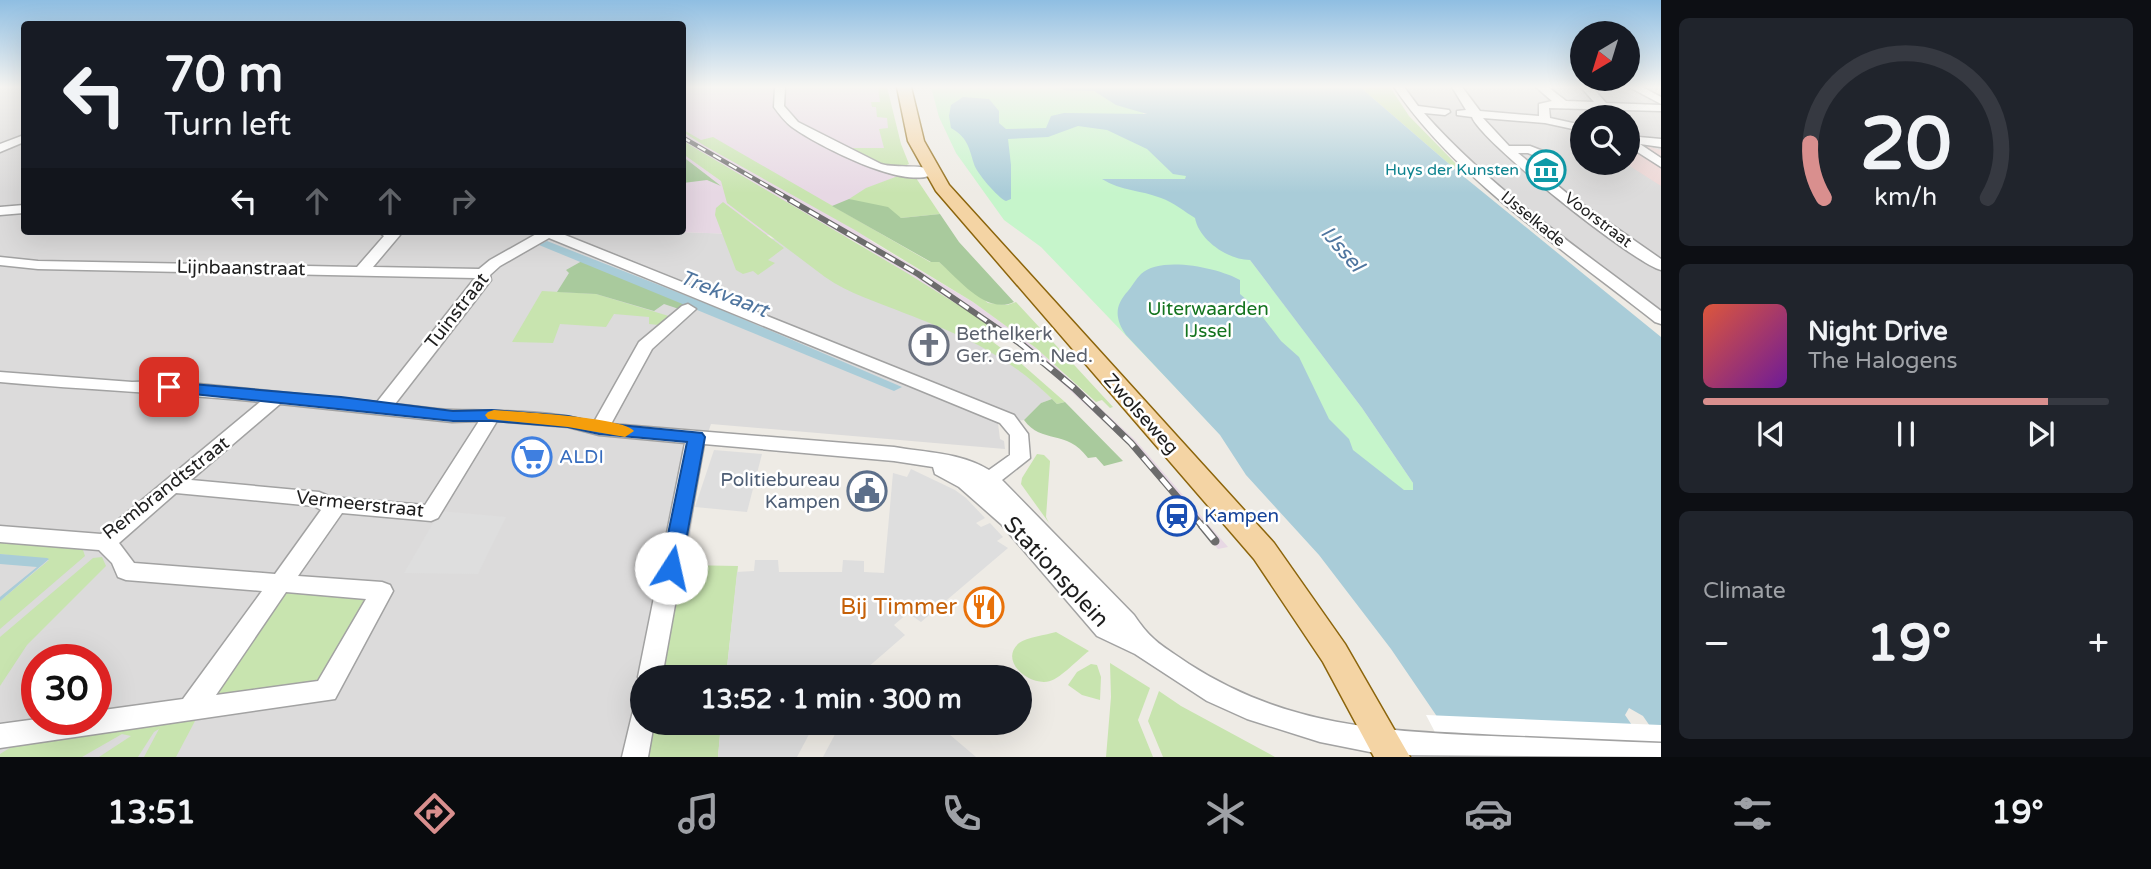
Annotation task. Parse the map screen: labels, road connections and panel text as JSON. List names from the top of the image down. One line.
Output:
{"streets":{"main road":["Zwolseweg"],"street":["IJsselkade","Voorstraat","Lijnbaanstraat","Tuinstraat","Rembrandtstraat","Vermeerstraat","Stationsplein"]},"crossings":[["Lijnbaanstraat","Tuinstraat"],["Zwolseweg","Stationsplein"],["Rembrandtstraat","Vermeerstraat"]],"water":["IJssel","Trekvaart"],"parks":["Uiterwaarden IJssel"],"places":{"museum":["Huys der Kunsten"],"church":["Bethelkerk Ger. Gem. Ned."],"supermarket":["ALDI"],"public building":["Politiebureau Kampen"],"station":["Kampen"],"restaurant":["Bij Timmer"]},"north":"bottom left","page":{"turn":["70 m","Turn left"],"song":["Night Drive","The Halogens"],"tile":"Climate","heat":["−","19°","+"],"limit":"30","trip":"13:52 · 1 min · 300 m","tabs":["13:51","19°"],"gauge":["20","km/h"]}}
